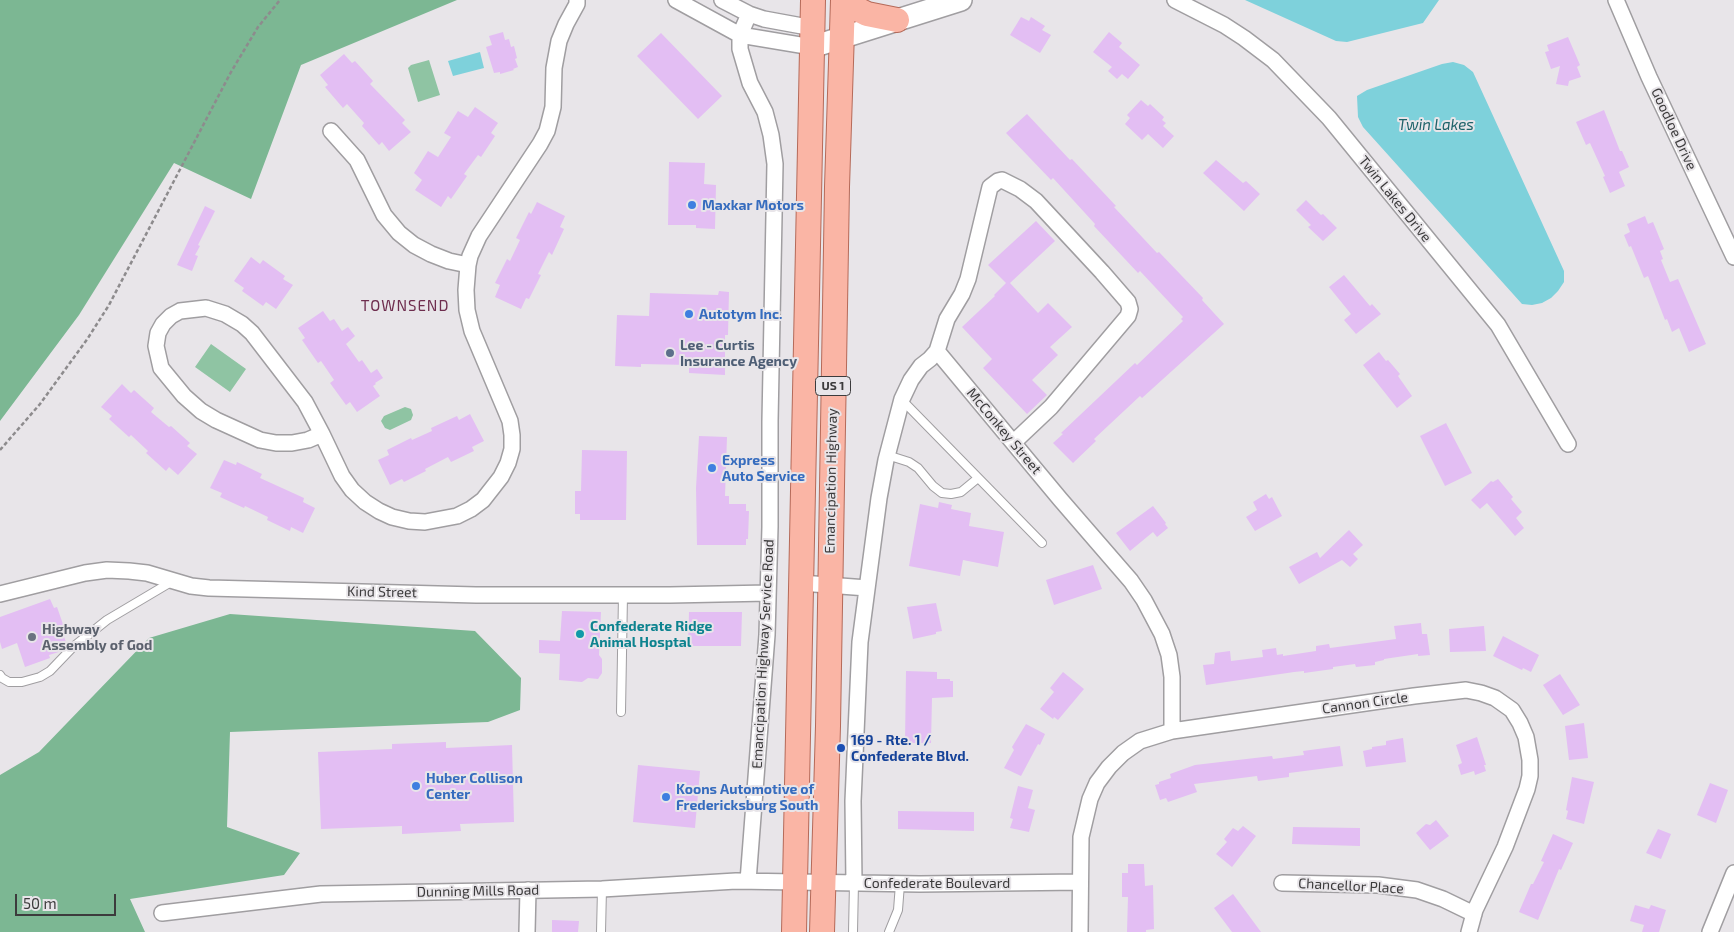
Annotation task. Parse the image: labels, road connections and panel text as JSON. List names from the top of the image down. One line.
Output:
{"streets":{"main road":["US 1","Emancipation Highway"],"street":["Goodloe Drive","Twin Lakes Drive","McConkey Street","Kind Street","Emancipation Highway Service Road","Cannon Circle","Confederate Boulevard","Chancellor Place","Dunning Mills Road"]},"crossings":[["McConkey Street","Cannon Circle"],["Emancipation Highway","Confederate Boulevard"],["Emancipation Highway","Dunning Mills Road"],["Kind Street","Emancipation Highway Service Road"],["Emancipation Highway Service Road","Dunning Mills Road"],["Cannon Circle","Confederate Boulevard"],["Cannon Circle","Chancellor Place"],["Confederate Boulevard","Dunning Mills Road"]],"districts":["TOWNSEND"],"water":["Twin Lakes"],"places":["Maxkar Motors","Autotym Inc.","Lee - Curtis Insurance Agency","Express Auto Service","Confederate Ridge Animal Hosptal","Highway Assembly of God","169 - Rte. 1 / Confederate Blvd.","Huber Collison Center","Koons Automotive of Fredericksburg South"],"scale_bar":"50 m"}
